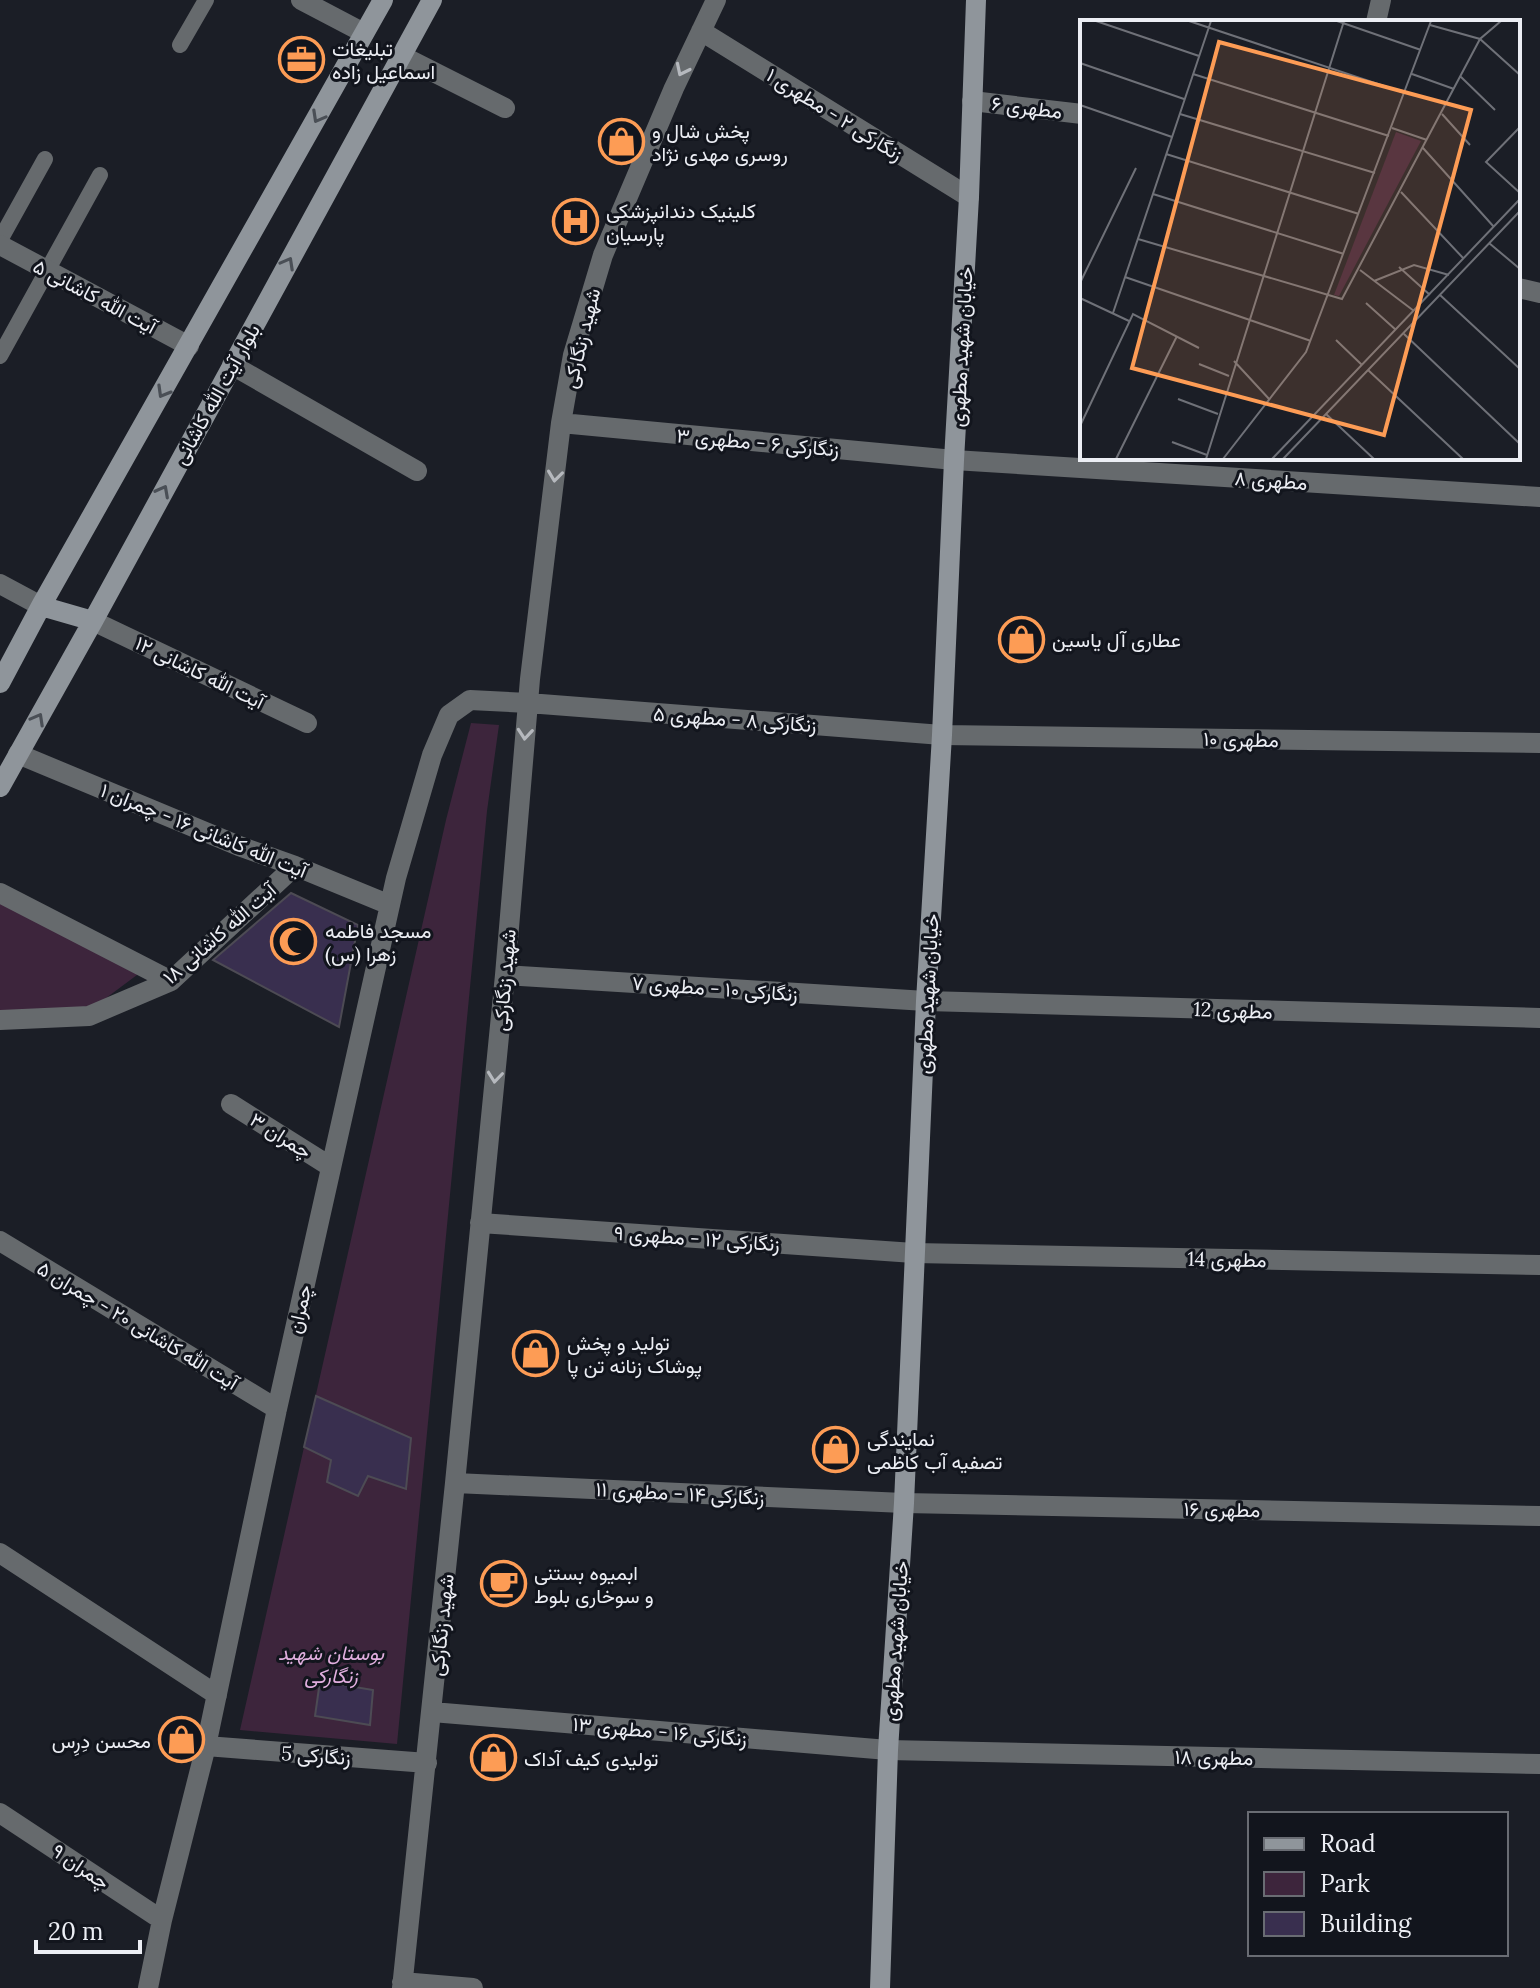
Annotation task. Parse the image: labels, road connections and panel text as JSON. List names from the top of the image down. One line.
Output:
{"streets":{"main road":["خیابان شهید مطهری","بلوار آیت الله کاشانی"],"street":["مطهری ۶","زنگارکی ۲ - مطهری ۱","آیت الله کاشانی ۵","شهید زنگارکی","زنگارکی ۶ - مطهری ۳","مطهری ۸","آیت الله کاشانی ۱۲","زنگارکی ۸ - مطهری ۵","مطهری ۱۰","آیت الله کاشانی ۱۶ - چمران ۱","آیت الله کاشانی ۱۸","زنگارکی ۱۰ - مطهری ۷","مطهری 12","چمران ۳","زنگارکی ۱۲ - مطهری ۹","مطهری 14","چمران","آیت الله کاشانی ۲۰ - چمران ۵","زنگارکی ۱۴ - مطهری ۱۱","مطهری ۱۶","زنگارکی ۱۶ - مطهری ۱۳","زنگارکی 5","مطهری ۱۸","چمران ۹"]},"crossings":[["مطهری ۶","خیابان شهید مطهری"],["زنگارکی ۲ - مطهری ۱","شهید زنگارکی"],["زنگارکی ۲ - مطهری ۱","خیابان شهید مطهری"],["شهید زنگارکی","زنگارکی ۶ - مطهری ۳"],["شهید زنگارکی","زنگارکی ۸ - مطهری ۵"],["شهید زنگارکی","زنگارکی ۱۰ - مطهری ۷"],["شهید زنگارکی","زنگارکی ۱۲ - مطهری ۹"],["شهید زنگارکی","چمران"],["شهید زنگارکی","زنگارکی ۱۴ - مطهری ۱۱"],["شهید زنگارکی","زنگارکی ۱۶ - مطهری ۱۳"],["شهید زنگارکی","زنگارکی 5"],["خیابان شهید مطهری","زنگارکی ۶ - مطهری ۳"],["خیابان شهید مطهری","مطهری ۸"],["خیابان شهید مطهری","زنگارکی ۸ - مطهری ۵"],["خیابان شهید مطهری","مطهری ۱۰"],["خیابان شهید مطهری","زنگارکی ۱۰ - مطهری ۷"],["خیابان شهید مطهری","مطهری 12"],["خیابان شهید مطهری","زنگارکی ۱۲ - مطهری ۹"],["خیابان شهید مطهری","مطهری 14"],["خیابان شهید مطهری","زنگارکی ۱۴ - مطهری ۱۱"],["خیابان شهید مطهری","مطهری ۱۶"],["خیابان شهید مطهری","زنگارکی ۱۶ - مطهری ۱۳"],["خیابان شهید مطهری","مطهری ۱۸"],["بلوار آیت الله کاشانی","آیت الله کاشانی ۱۲"],["بلوار آیت الله کاشانی","آیت الله کاشانی ۱۶ - چمران ۱"],["زنگارکی ۶ - مطهری ۳","مطهری ۸"],["زنگارکی ۸ - مطهری ۵","مطهری ۱۰"],["زنگارکی ۸ - مطهری ۵","چمران"],["آیت الله کاشانی ۱۶ - چمران ۱","آیت الله کاشانی ۱۸"],["آیت الله کاشانی ۱۶ - چمران ۱","چمران"],["زنگارکی ۱۰ - مطهری ۷","مطهری 12"],["چمران ۳","چمران"],["زنگارکی ۱۲ - مطهری ۹","مطهری 14"],["چمران","آیت الله کاشانی ۲۰ - چمران ۵"],["چمران","زنگارکی 5"],["چمران","چمران ۹"],["زنگارکی ۱۴ - مطهری ۱۱","مطهری ۱۶"],["زنگارکی ۱۶ - مطهری ۱۳","مطهری ۱۸"]],"one_way":["شهید زنگارکی"],"parks":["بوستان شهید زنگارکی"],"places":{"office":["تبلیغات اسماعیل زاده"],"shop":["پخش شال و روسری مهدی نژاد","عطاری آل یاسین","تولید و پخش پوشاک زنانه تن پا","نمایندگی تصفیه آب کاظمی","محسن دِرِس","تولیدی کیف آداک"],"hospital":["کلینیک دندانپزشکی پارسیان"],"mosque":["مسجد فاطمه زهرا (س)"],"cafe":["ابمیوه بستنی و ‌سوخاری بلوط"]},"legend":["Road","Park","Building"],"scale_bar":"20 m"}
